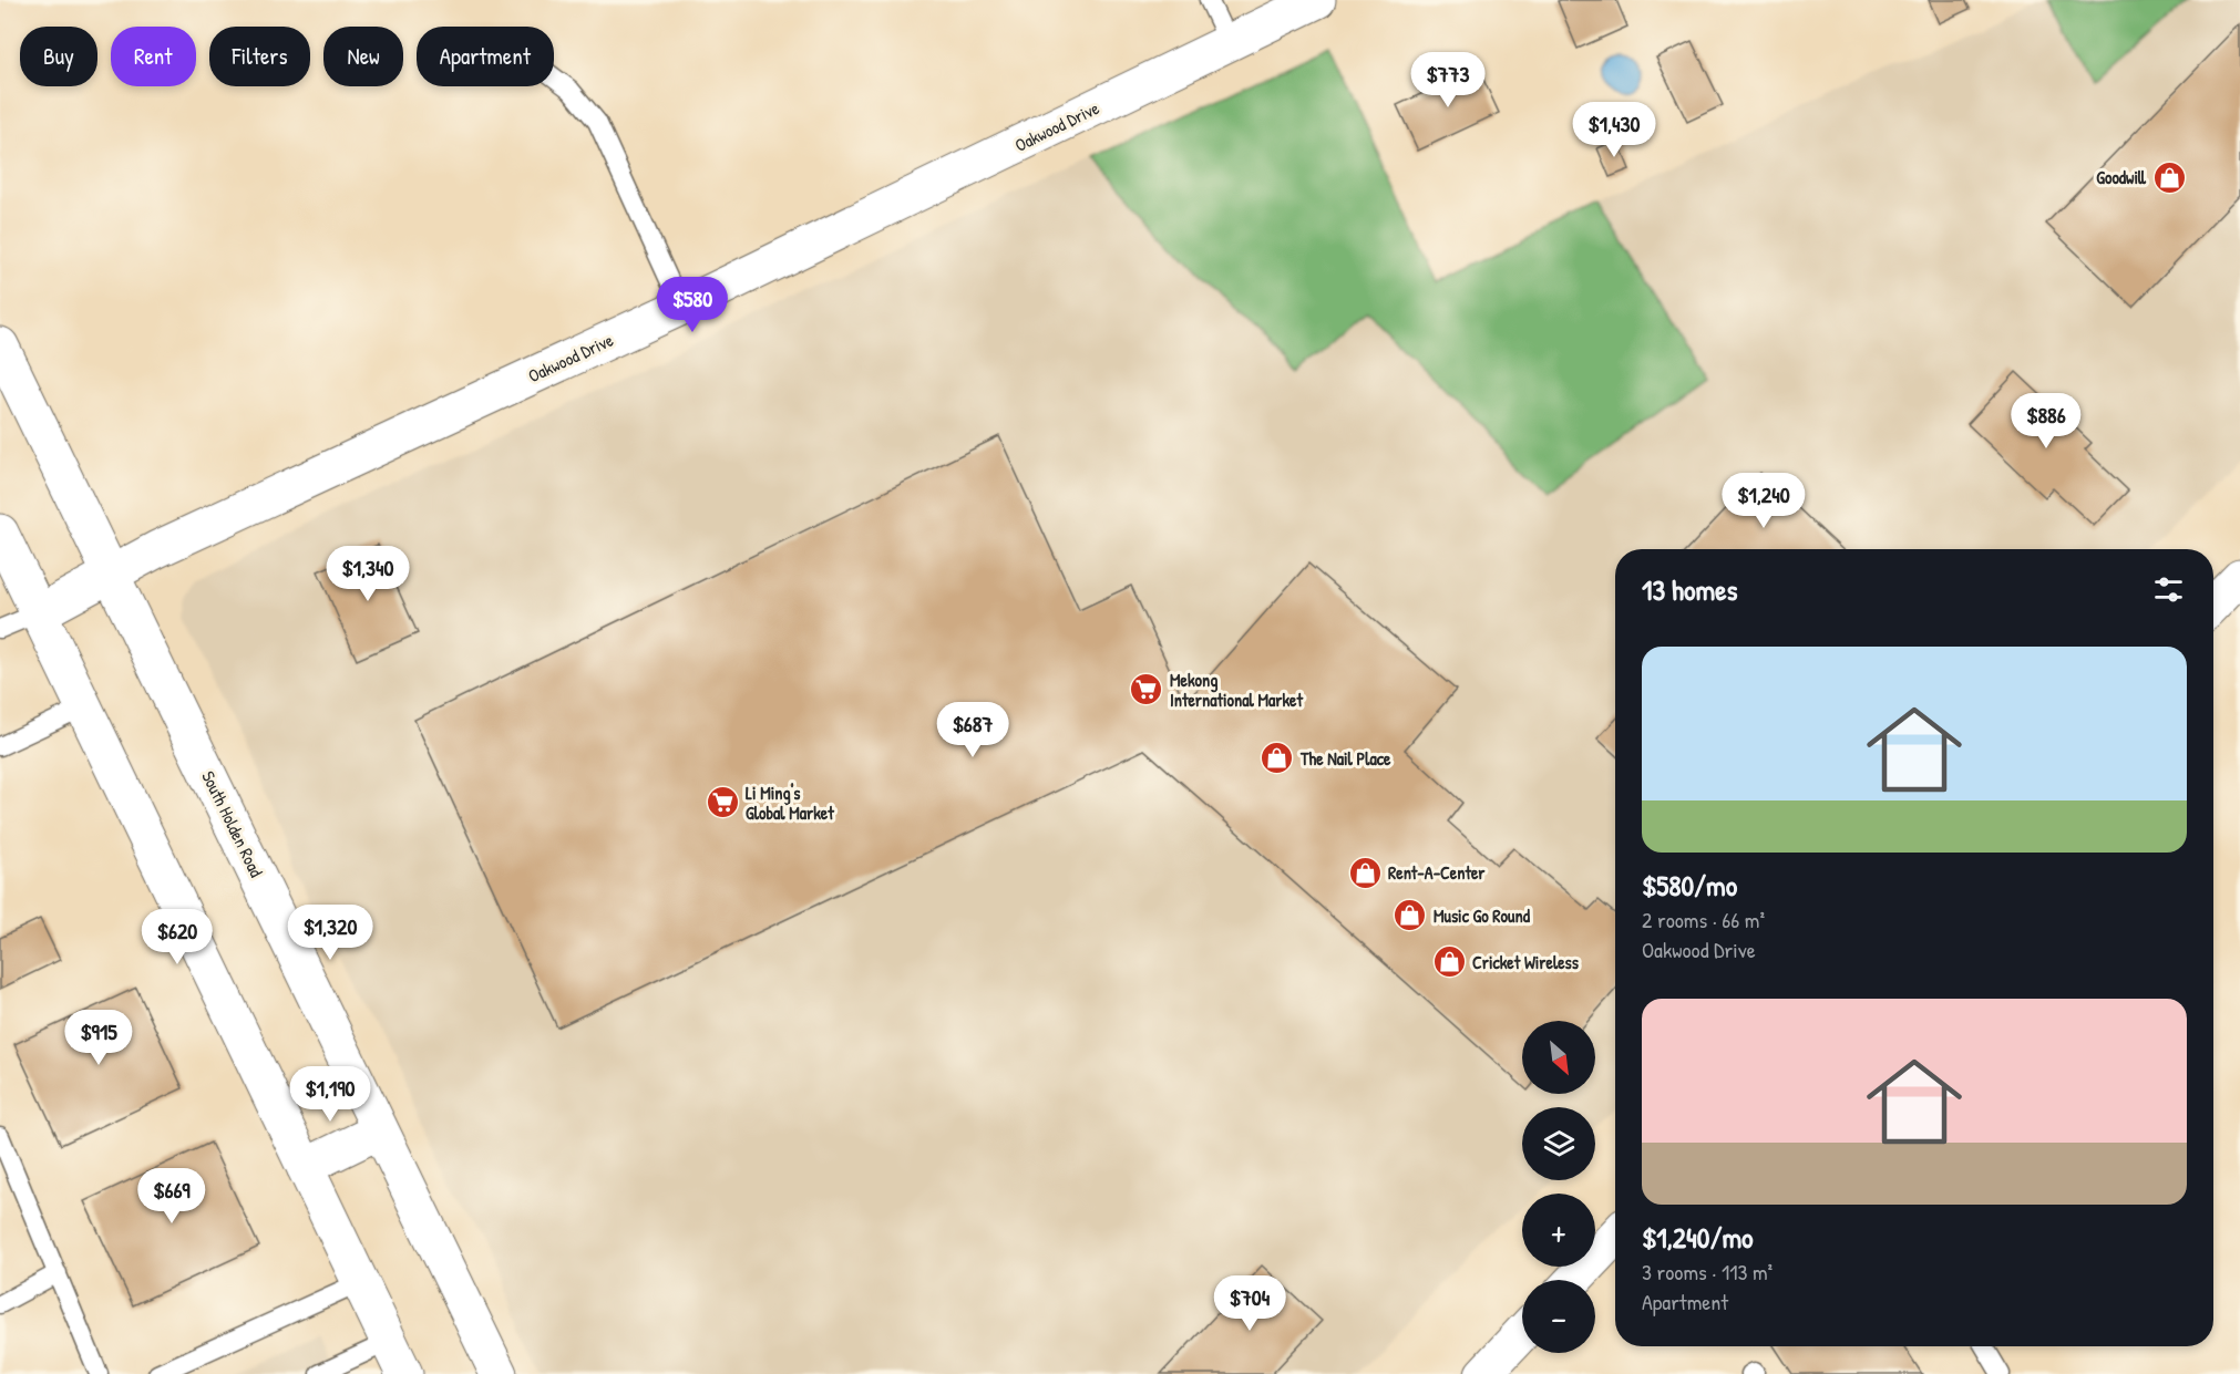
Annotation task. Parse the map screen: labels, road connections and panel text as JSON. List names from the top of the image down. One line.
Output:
{"streets":{"main road":["Oakwood Drive","South Holden Road"]},"crossings":[["Oakwood Drive","South Holden Road"]],"places":{"shop":["Goodwill","The Nail Place","Rent-A-Center","Music Go Round","Cricket Wireless"],"supermarket":["Mekong International Market","Li Ming's Global Market"]},"north":"bottom right","page":{"chip":["Buy","Rent","Filters","New","Apartment"],"price":["$773","$1,430","$580","$886","$1,240","$1,340","$687","$1,320","$620","$915","$1,190","$669","$704"],"heading":"13 homes","list":[{"name":"$580/mo","note":"2 rooms · 66 m² · Oakwood Drive"},{"name":"$1,240/mo","note":"3 rooms · 113 m² · Apartment"}],"map_buttons":["+","−"]}}
